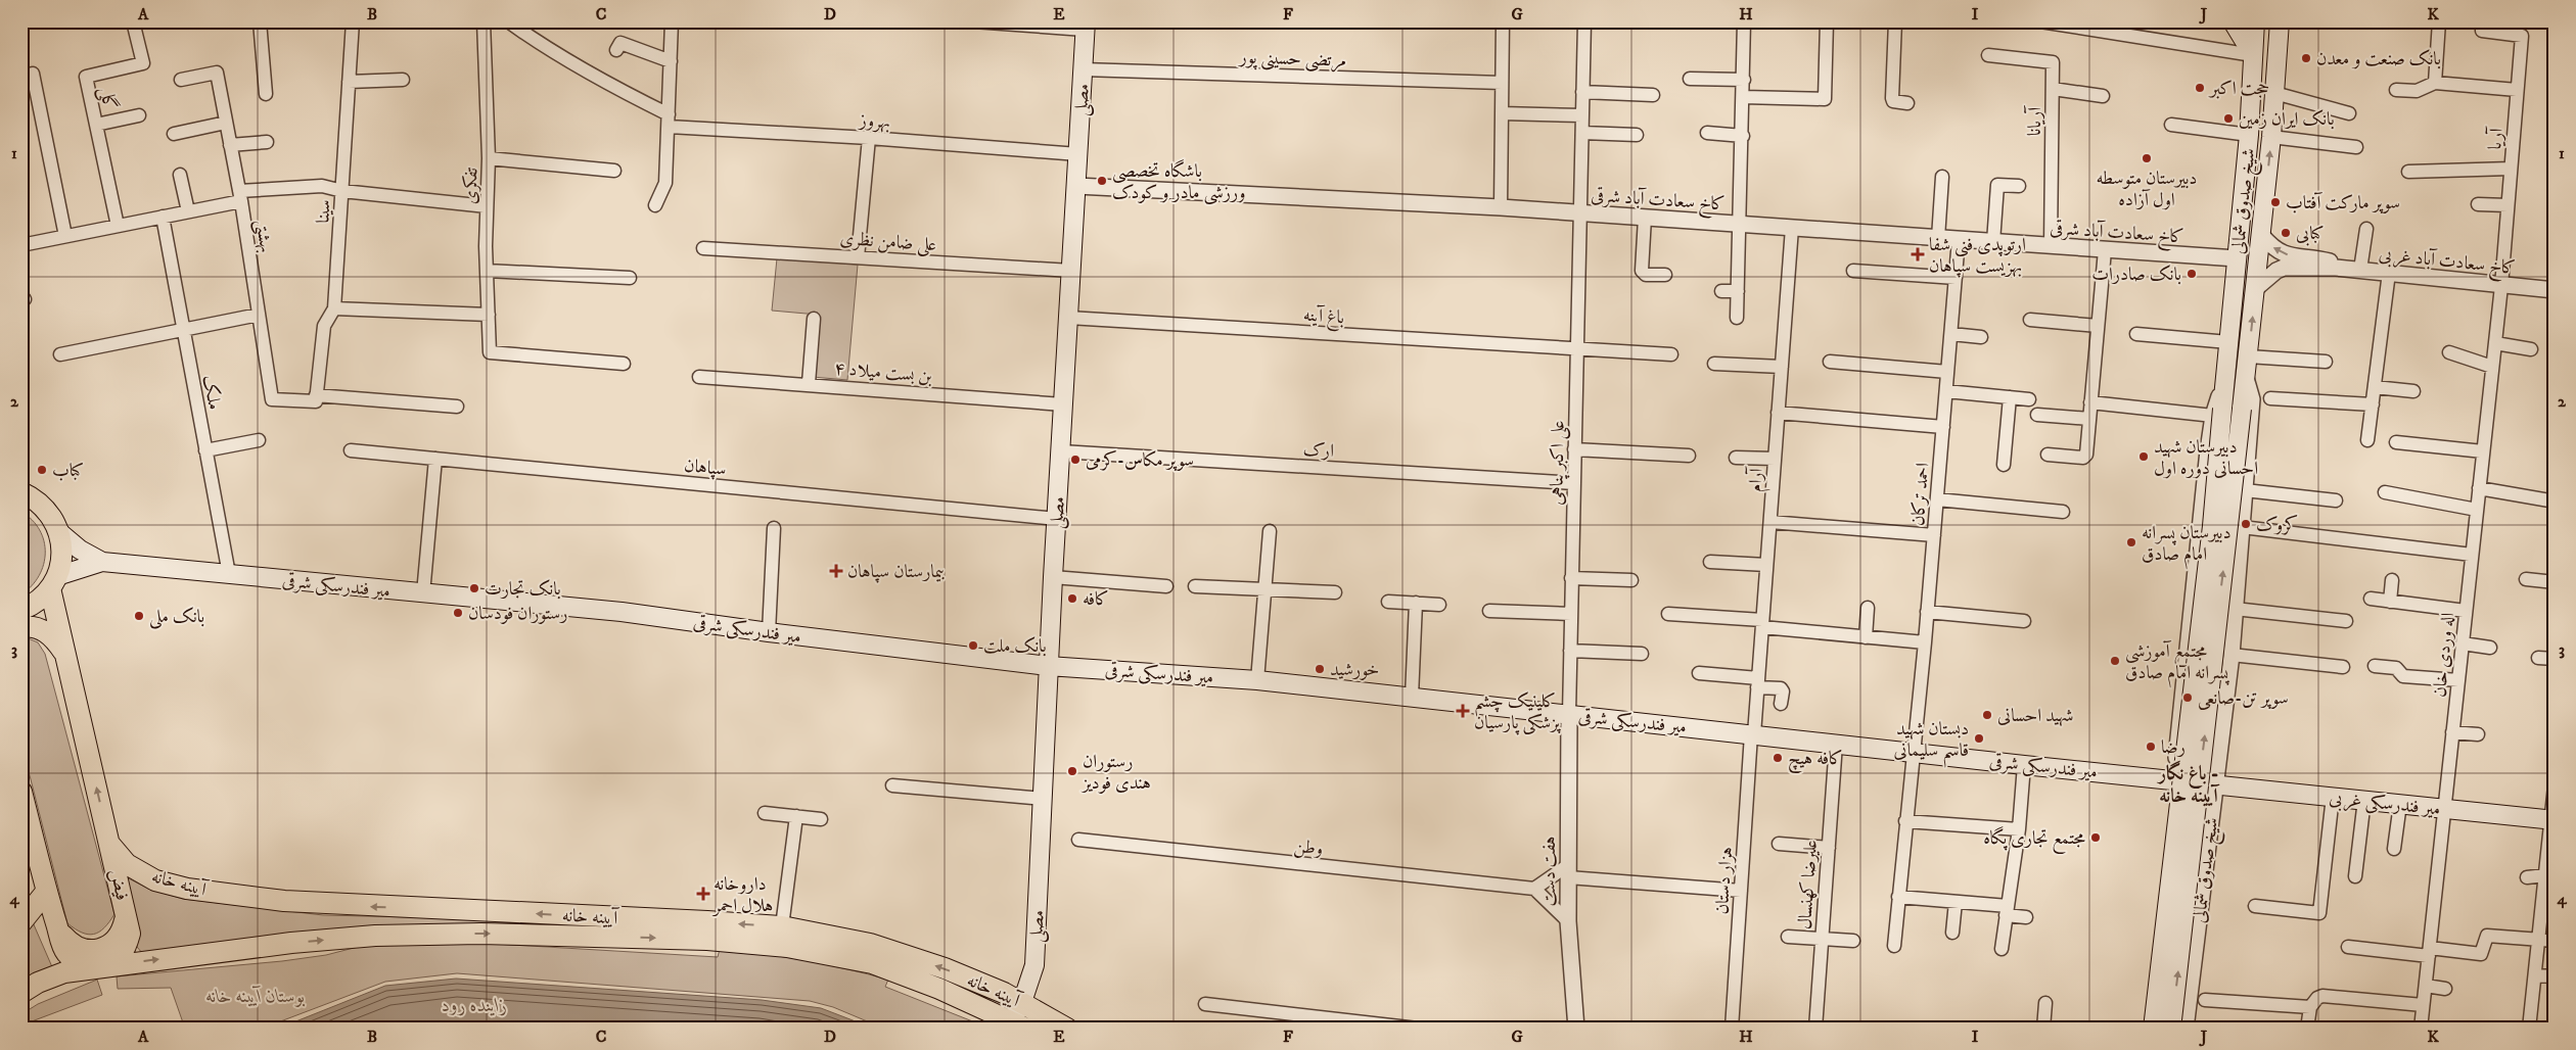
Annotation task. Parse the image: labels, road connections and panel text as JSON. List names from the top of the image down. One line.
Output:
{"streets":{"main road":["مصلی","شیخ صدوق شمالی","میر فندرسکی شرقی","میر فندرسکی غربی","آیینه خانه","فیض"],"street":["مرتضی حسینی پور","گلی","بهروز","آریانا","آریا","تفکری","کاخ سعادت آباد شرقی","سینا","بهشتی","علی ضامن نظری","کاخ سعادت آباد غربی","باغ آینه","بن بست میلاد ۴","ملک","ارک","علی اکبر پناهی","سپاهان","آرام","احمد ترکان","اله وردی خان","وطن","هفت دست","هزار دستان","علیرضا کهنسال"]},"crossings":[["مرتضی حسینی پور","مصلی"],["مصلی","بهروز"],["مصلی","کاخ سعادت آباد شرقی"],["مصلی","علی ضامن نظری"],["مصلی","باغ آینه"],["مصلی","بن بست میلاد ۴"],["مصلی","ارک"],["مصلی","سپاهان"],["مصلی","میر فندرسکی شرقی"],["مصلی","آیینه خانه"],["آریانا","کاخ سعادت آباد شرقی"],["آریا","کاخ سعادت آباد غربی"],["آریا","اله وردی خان"],["کاخ سعادت آباد شرقی","شیخ صدوق شمالی"],["کاخ سعادت آباد شرقی","علی اکبر پناهی"],["کاخ سعادت آباد شرقی","آرام"],["کاخ سعادت آباد شرقی","احمد ترکان"],["شیخ صدوق شمالی","میر فندرسکی شرقی"],["شیخ صدوق شمالی","میر فندرسکی غربی"],["سینا","بهشتی"],["کاخ سعادت آباد غربی","اله وردی خان"],["باغ آینه","علی اکبر پناهی"],["ملک","میر فندرسکی شرقی"],["ارک","علی اکبر پناهی"],["علی اکبر پناهی","میر فندرسکی شرقی"],["علی اکبر پناهی","هفت دست"],["آرام","میر فندرسکی شرقی"],["آرام","هزار دستان"],["احمد ترکان","میر فندرسکی شرقی"],["میر فندرسکی شرقی","میر فندرسکی غربی"],["میر فندرسکی شرقی","هفت دست"],["میر فندرسکی شرقی","هزار دستان"],["میر فندرسکی شرقی","علیرضا کهنسال"],["اله وردی خان","میر فندرسکی غربی"],["آیینه خانه","فیض"]],"districts":["باغ نگار - آیینه خانه"],"water":["زاینده رود"],"parks":["بوستان آیینه خانه"],"places":{"other":["بانک صنعت و معدن","حجت اکبر","بانک ایران زمین","دبیرستان متوسطه اول آزاده","باشگاه تخصصی ورزشی مادر و کودک","سوپر مارکت آفتاب","کبابی","بانک صادرات","دبیرستان شهید احسانى دوره اول","سوپر مکاس-کرمی","کباب","کروک","دبیرستان پسرانه امام صادق","بانک تجارت","کافه","رستوران فودسان","بانک ملی","بانک ملت","مجتمع آموزشی پسرانه امام صادق","خورشید","سوپر تن-صانعی","شهید احسانی","دبستان شهید قاسم سلیمانی","رضا","کافه هیچ","رستوران هندی فودیز","مجتمع تجاری پگاه"],"health":["ارتوپدی فنی شفا بهزیست سپاهان","بیمارستان سپاهان","کلینیک چشم پزشکی پارسیان","داروخانه هلال احمر"]},"grid":{"columns":["A","B","C","D","E","F","G","H","I","J","K"],"rows":["1","2","3","4"]}}
